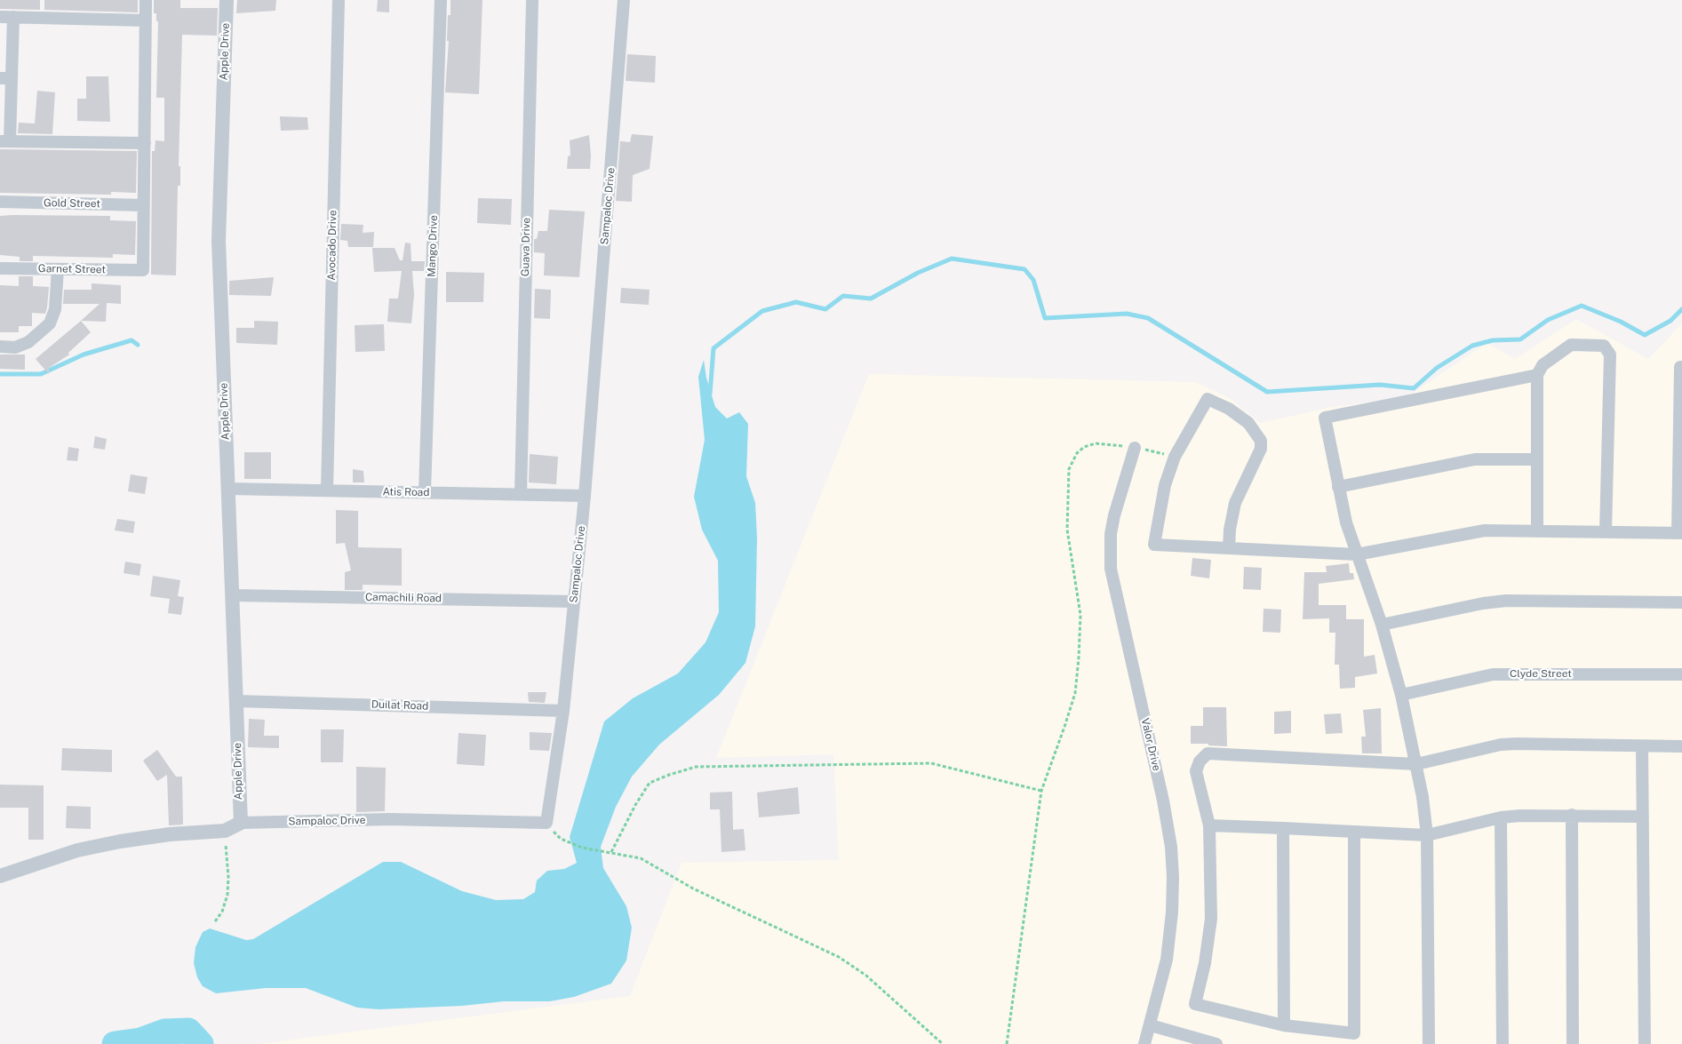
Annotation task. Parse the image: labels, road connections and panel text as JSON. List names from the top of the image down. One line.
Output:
{"streets":{"street":["Apple Drive","Gold Street","Sampaloc Drive","Avocado Drive","Mango Drive","Guava Drive","Garnet Street","Atis Road","Camachili Road","Clyde Street","Duilat Road","Valor Drive"]},"crossings":[["Apple Drive","Sampaloc Drive"],["Apple Drive","Atis Road"],["Apple Drive","Camachili Road"],["Apple Drive","Duilat Road"],["Gold Street","Garnet Street"],["Sampaloc Drive","Atis Road"],["Sampaloc Drive","Camachili Road"],["Sampaloc Drive","Duilat Road"],["Avocado Drive","Atis Road"],["Mango Drive","Atis Road"],["Guava Drive","Atis Road"]]}
